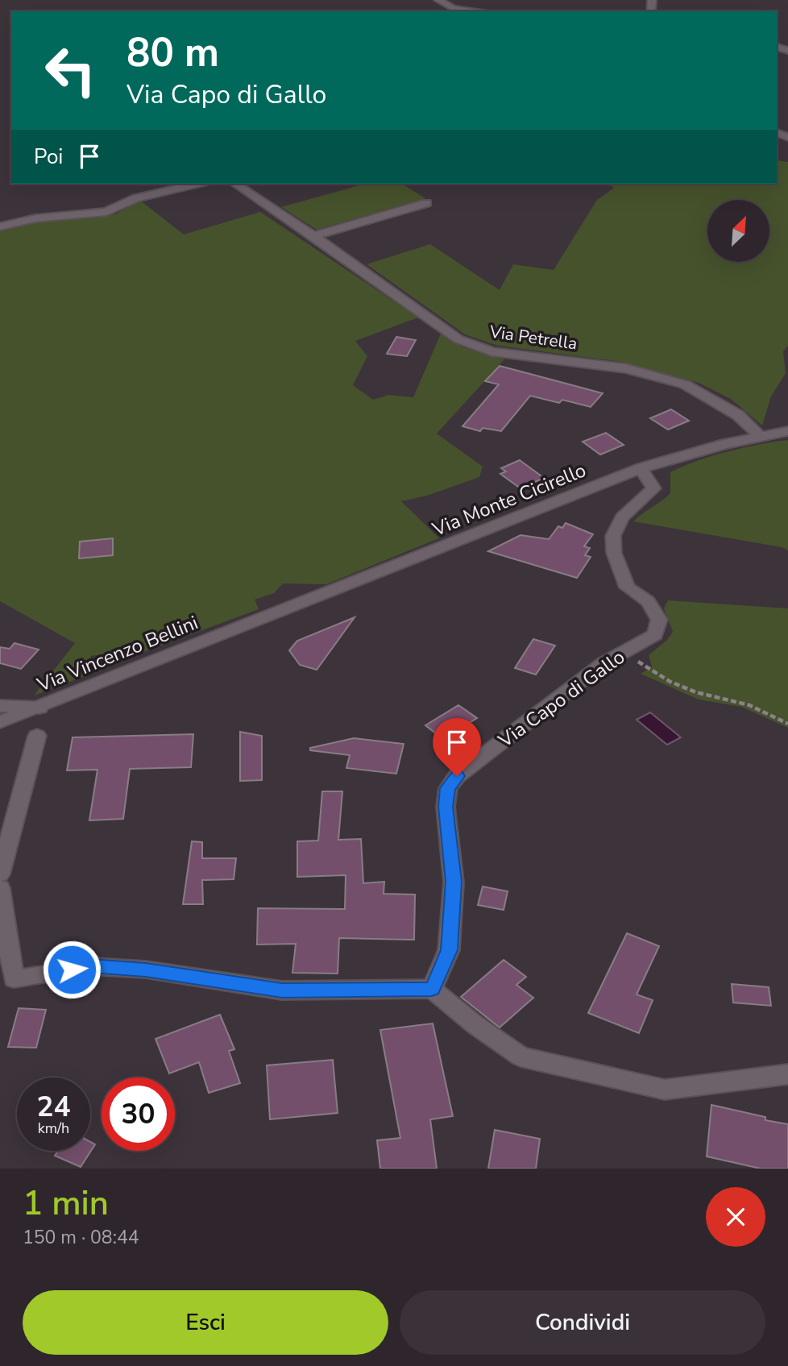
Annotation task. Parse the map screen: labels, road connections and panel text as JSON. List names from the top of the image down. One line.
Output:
{"streets":{"street":["Via Petrella","Via Monte Cicirello","Via Vincenzo Bellini","Via Capo di Gallo"]},"crossings":[["Via Petrella","Via Monte Cicirello"],["Via Monte Cicirello","Via Vincenzo Bellini"],["Via Monte Cicirello","Via Capo di Gallo"]],"north":"top right","page":{"turn":["80 m","Via Capo di Gallo"],"then":"Poi","speed":"24 km/h","limit":"30","heading":["1 min","150 m · 08:44"],"buttons":["Esci","Condividi"]}}
